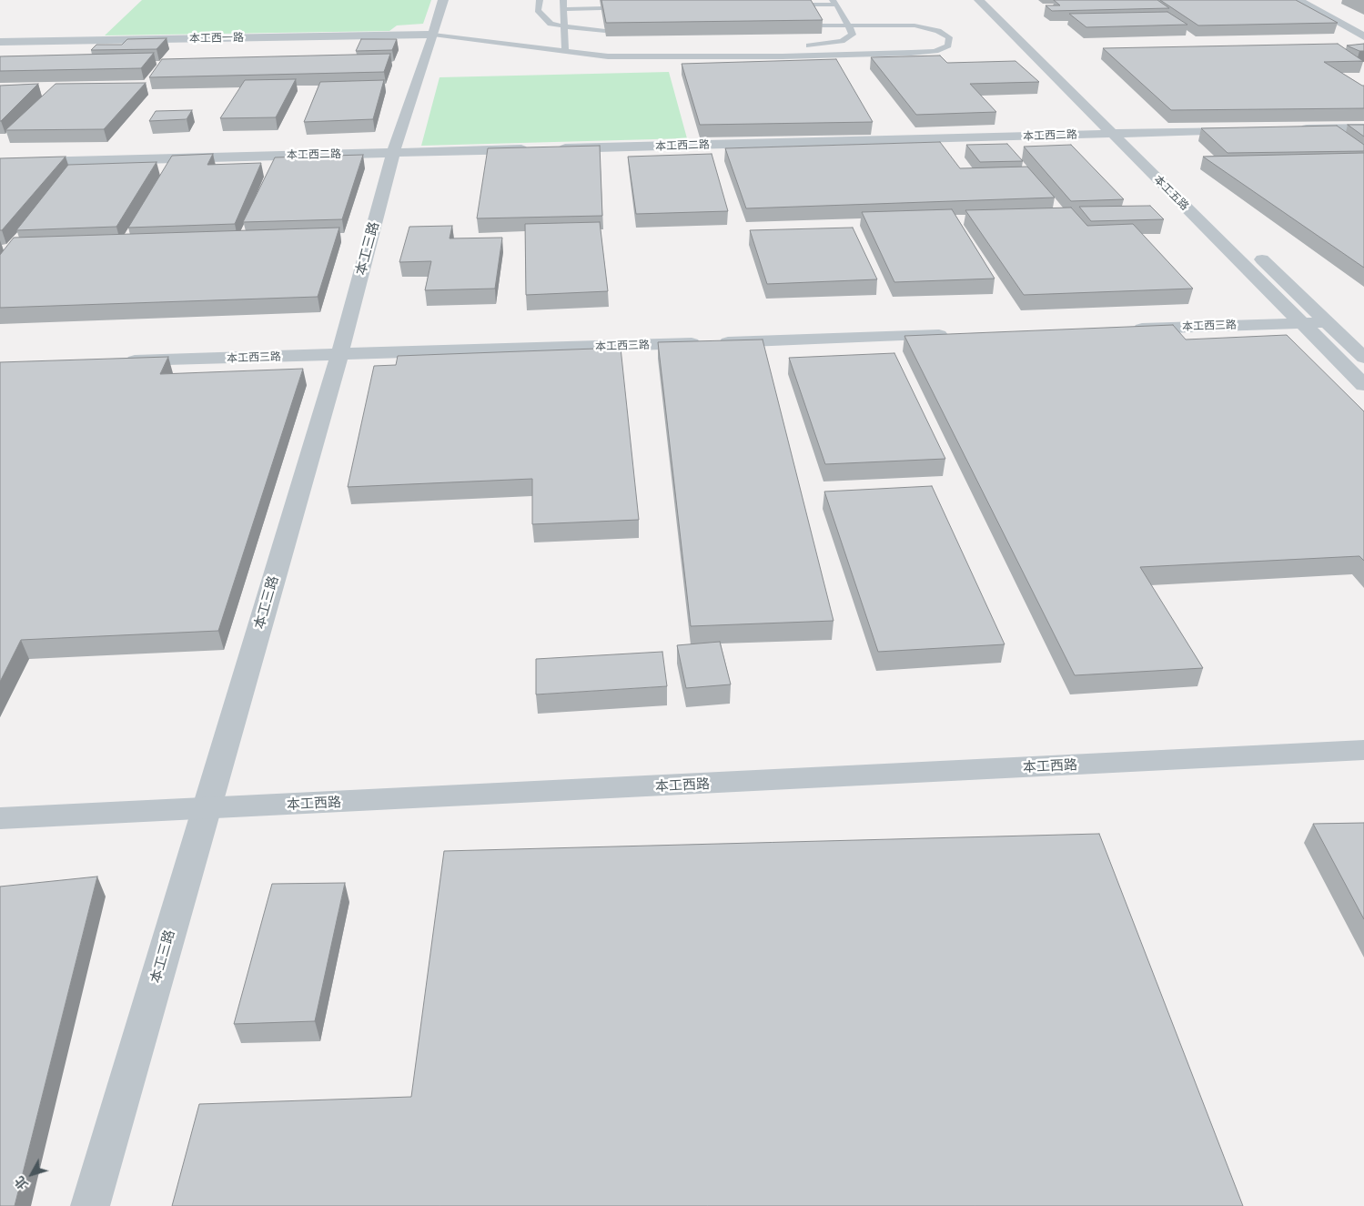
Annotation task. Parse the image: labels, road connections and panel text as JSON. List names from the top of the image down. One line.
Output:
{"streets":{"street":["本工西一路","本工西二路","本工五路","本工三路","本工西三路","本工西路"]},"crossings":[["本工西一路","本工三路"],["本工西二路","本工五路"],["本工西二路","本工三路"],["本工五路","本工西三路"],["本工三路","本工西三路"],["本工三路","本工西路"]],"north":"bottom left"}
